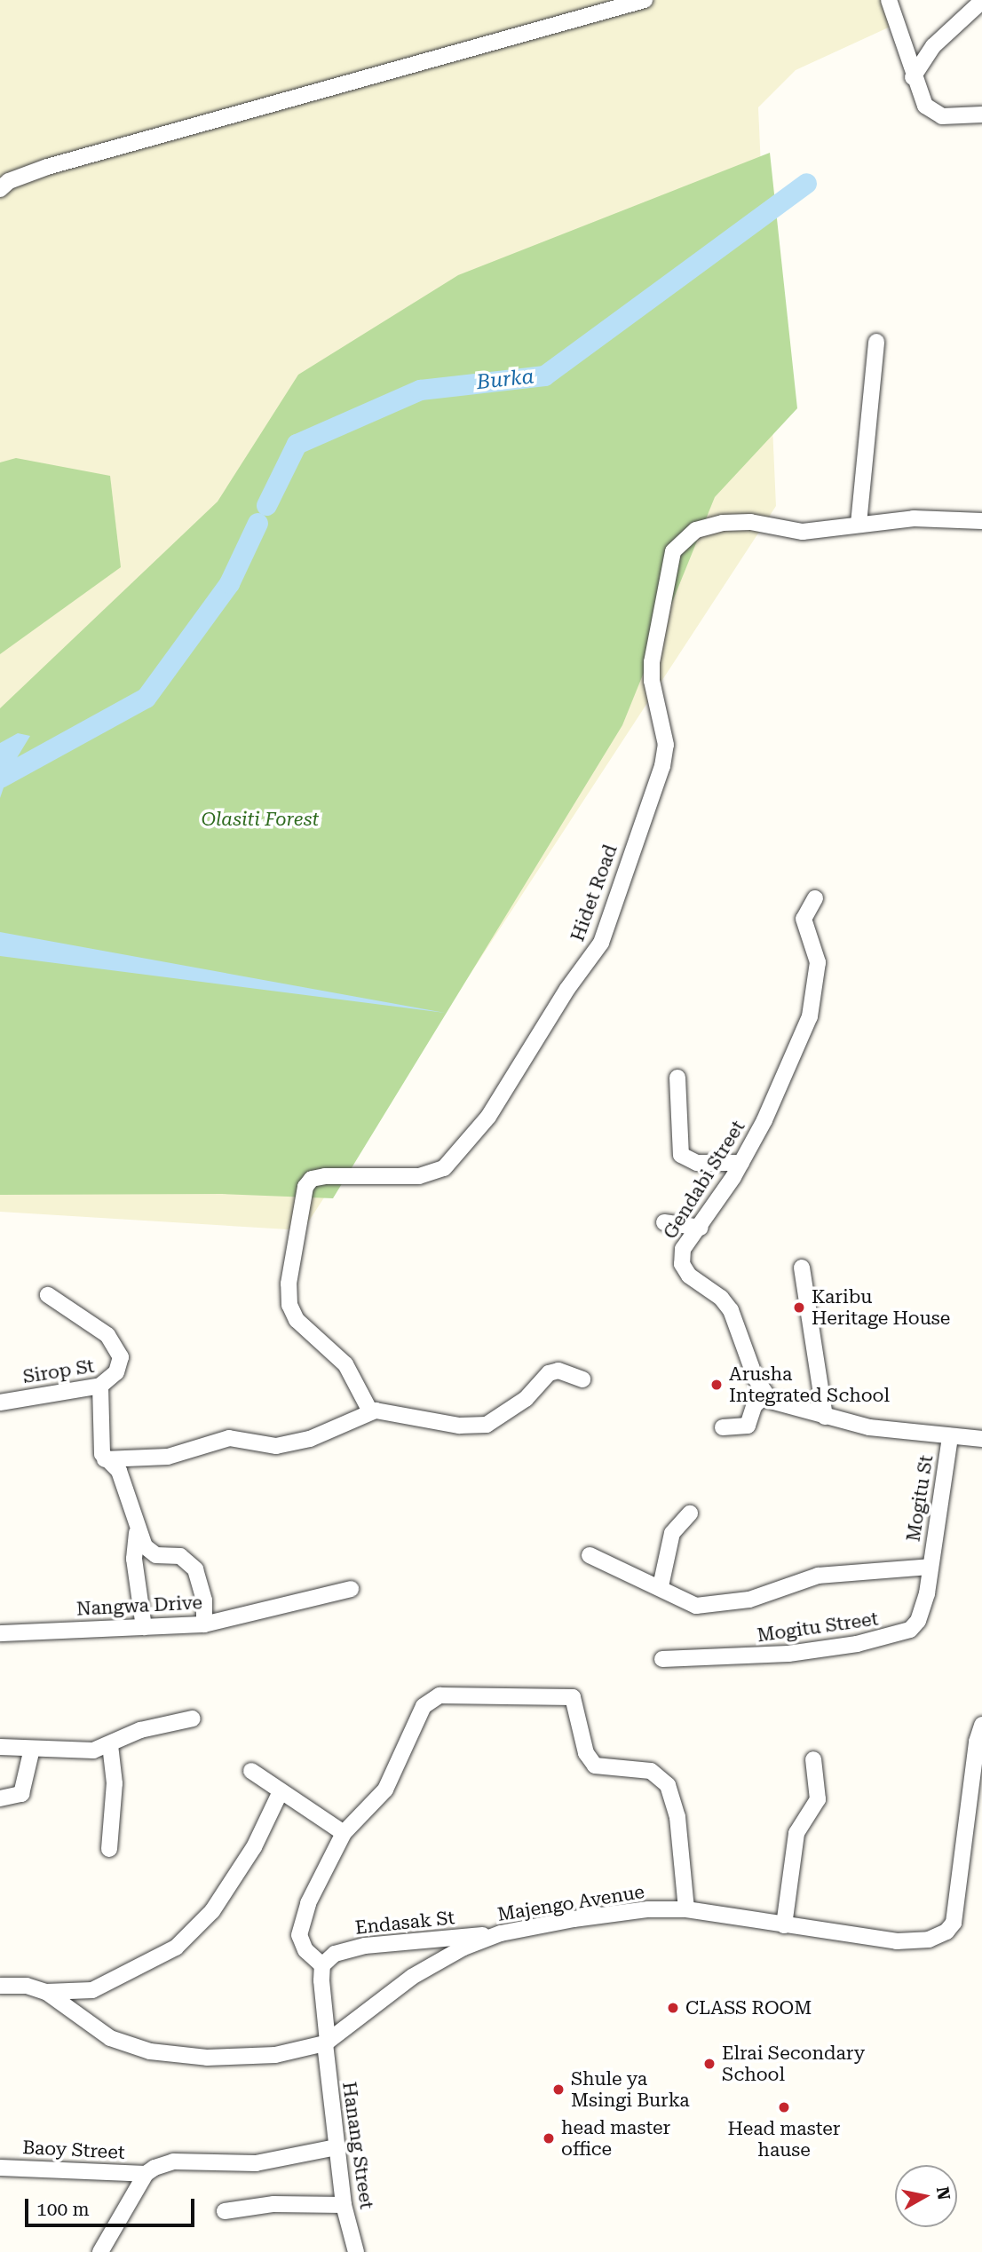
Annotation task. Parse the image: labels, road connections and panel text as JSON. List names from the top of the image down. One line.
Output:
{"streets":{"street":["Hidet Road","Gendabi Street","Sirop St","Mogitu St","Nangwa Drive","Mogitu Street","Majengo Avenue","Endasak St","Hanang Street","Baoy Street"]},"crossings":[["Mogitu St","Mogitu Street"],["Majengo Avenue","Endasak St"],["Majengo Avenue","Hanang Street"]],"water":["Burka"],"parks":["Olasiti Forest"],"places":["Karibu Heritage House","Arusha Integrated School","CLASS ROOM","Elrai Secondary School","Shule ya Msingi Burka","Head master hause","head master office"],"scale_bar":"100 m","north":"right"}
